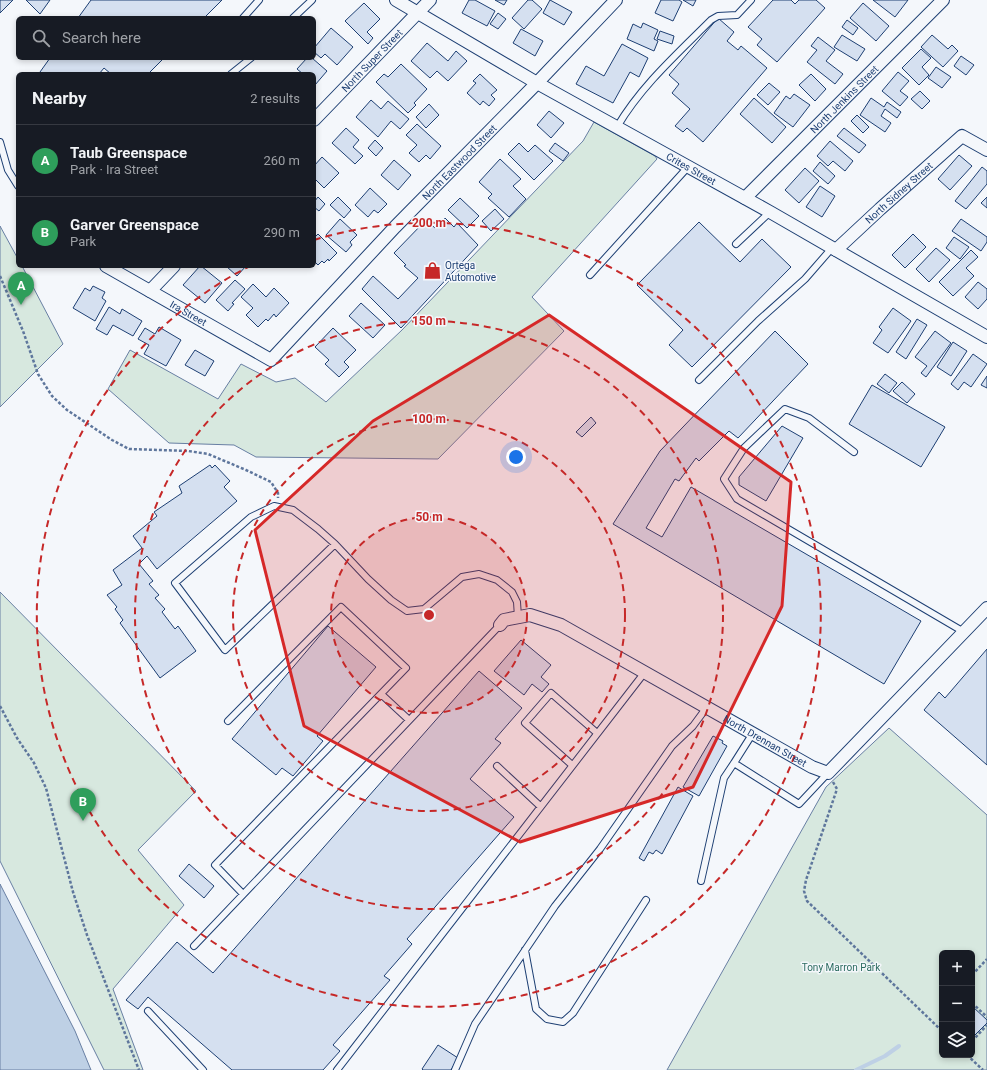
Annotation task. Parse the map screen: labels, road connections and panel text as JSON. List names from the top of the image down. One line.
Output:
{"streets":{"street":["North Super Street","North Jenkins Street","North Eastwood Street","Crites Street","North Sidney Street","Ira Street","North Drennan Street"]},"crossings":[["North Super Street","Crites Street"],["North Jenkins Street","Crites Street"],["North Eastwood Street","Crites Street"],["North Eastwood Street","Ira Street"],["Crites Street","North Sidney Street"]],"parks":["Tony Marron Park"],"places":{"shop":["Ortega Automotive"]},"page":{"search":"Search here","heading":["Nearby","2 results"],"list":[{"mark":"A","name":"Taub Greenspace","note":"Park · Ira Street","value":"260 m"},{"mark":"B","name":"Garver Greenspace","note":"Park","value":"290 m"}],"pins":["A","B"],"map_buttons":["+","−"]},"rings":["200 m","150 m","100 m","50 m"]}
